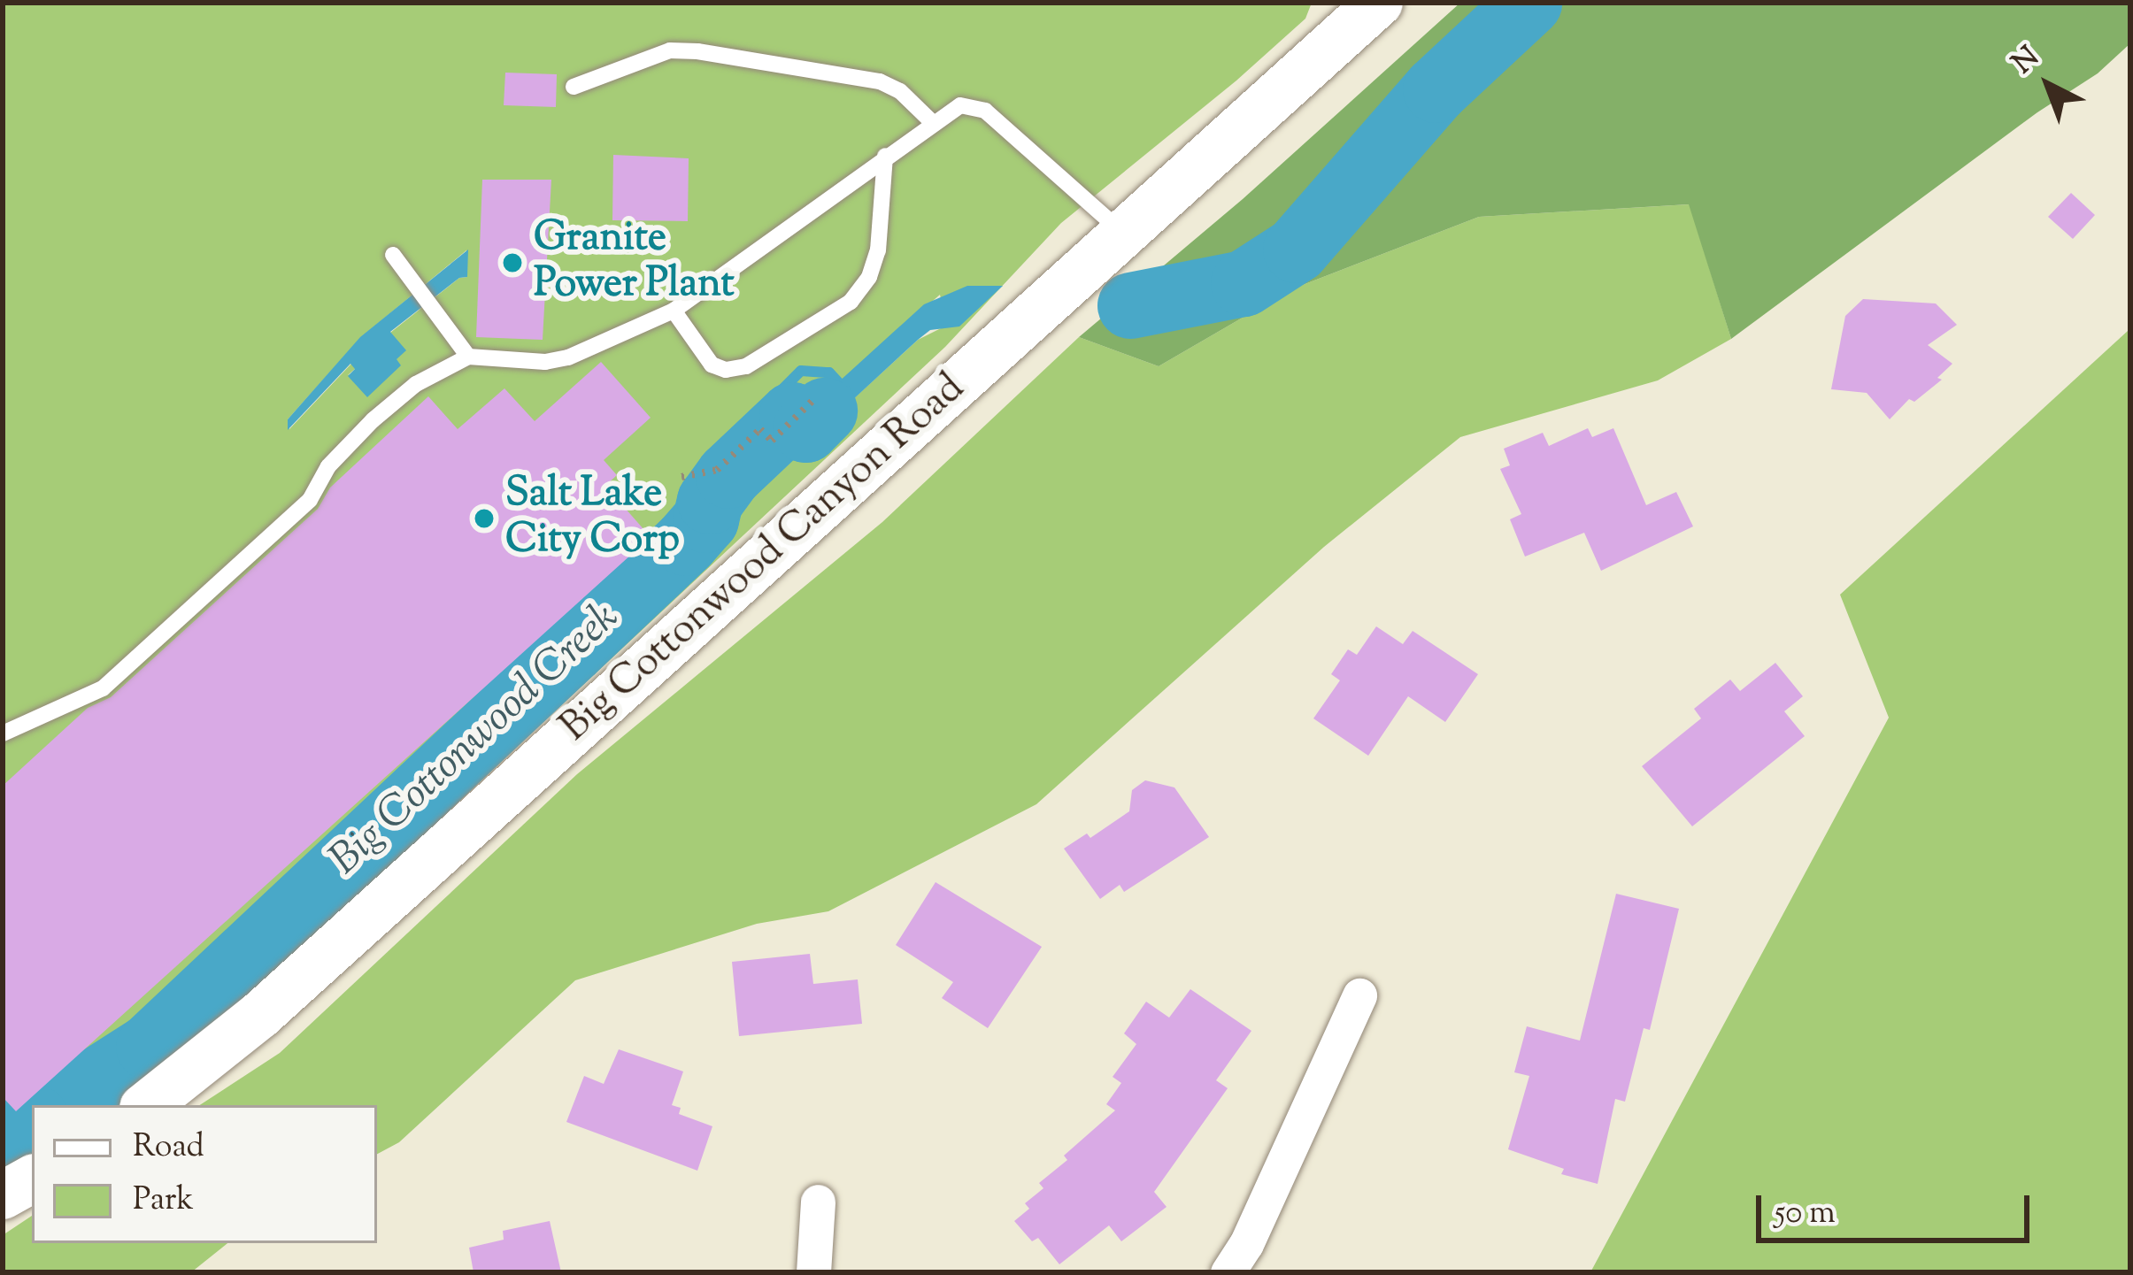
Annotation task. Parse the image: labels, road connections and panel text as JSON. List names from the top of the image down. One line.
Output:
{"streets":{"main road":["Big Cottonwood Canyon Road"]},"water":["Big Cottonwood Creek"],"places":["Granite Power Plant","Salt Lake City Corp"],"legend":["Road","Park"],"scale_bar":"50 m","north":"top left"}
